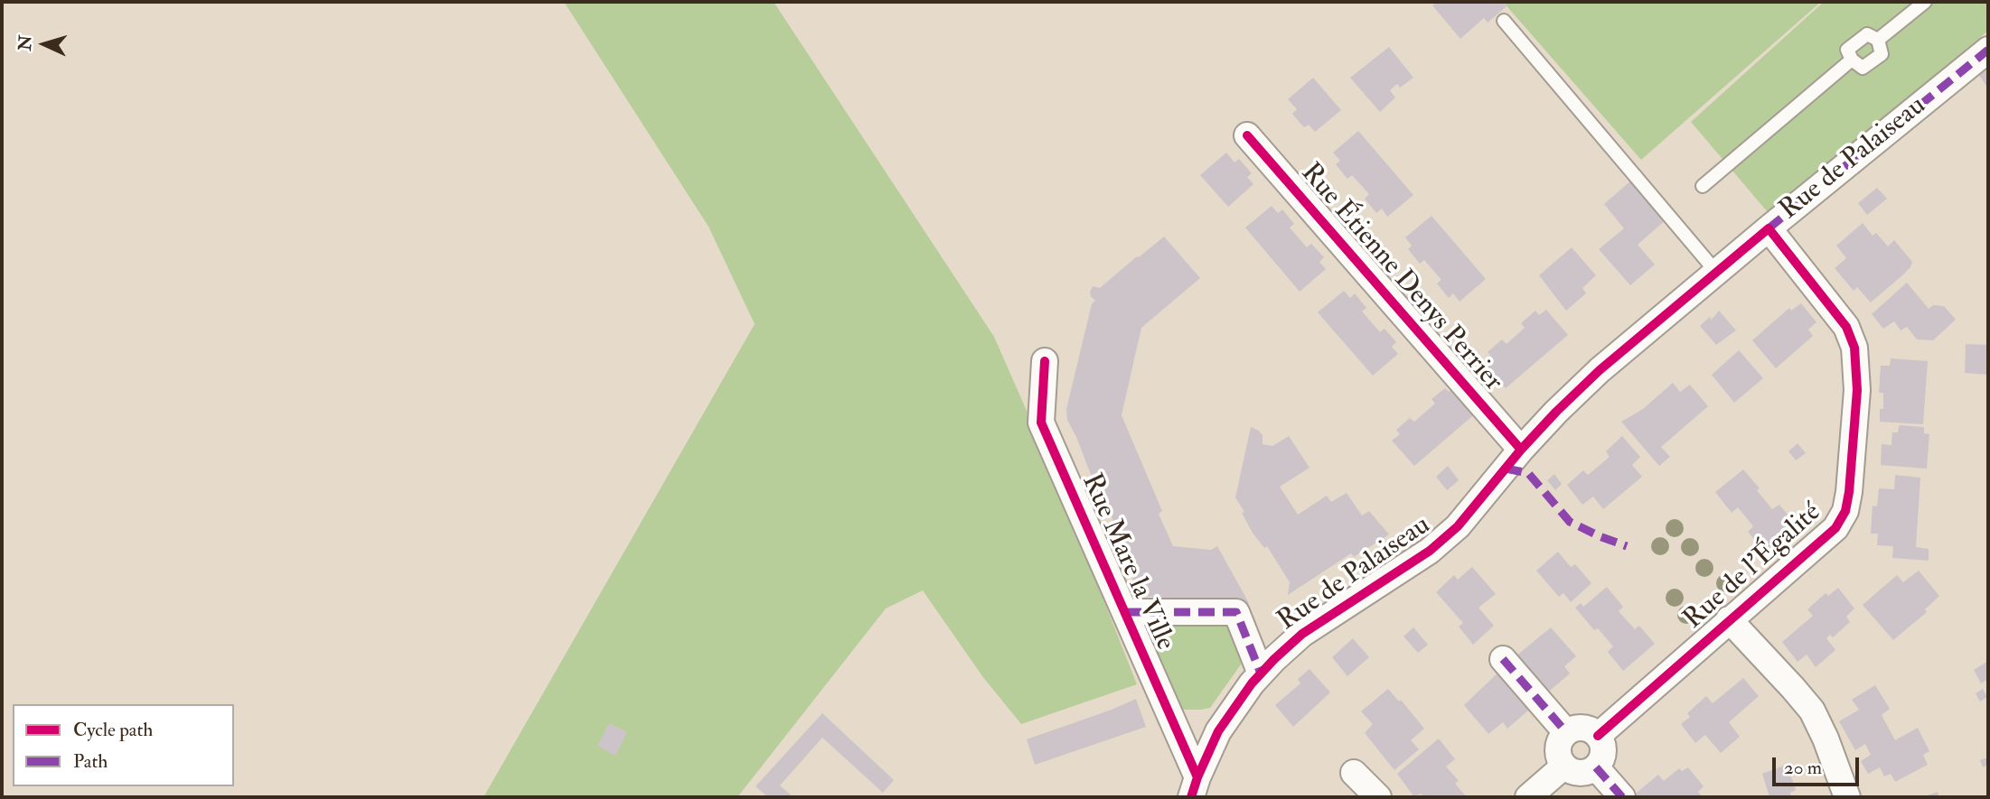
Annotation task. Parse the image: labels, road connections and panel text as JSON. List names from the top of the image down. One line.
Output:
{"streets":{"street":["Rue de Palaiseau","Rue Étienne Denys Perrier","Rue Mare la Ville","Rue de l'Égalité"]},"crossings":[["Rue de Palaiseau","Rue Étienne Denys Perrier"],["Rue de Palaiseau","Rue Mare la Ville"],["Rue de Palaiseau","Rue de l'Égalité"]],"legend":["Cycle path","Path"],"scale_bar":"20 m","north":"left"}
